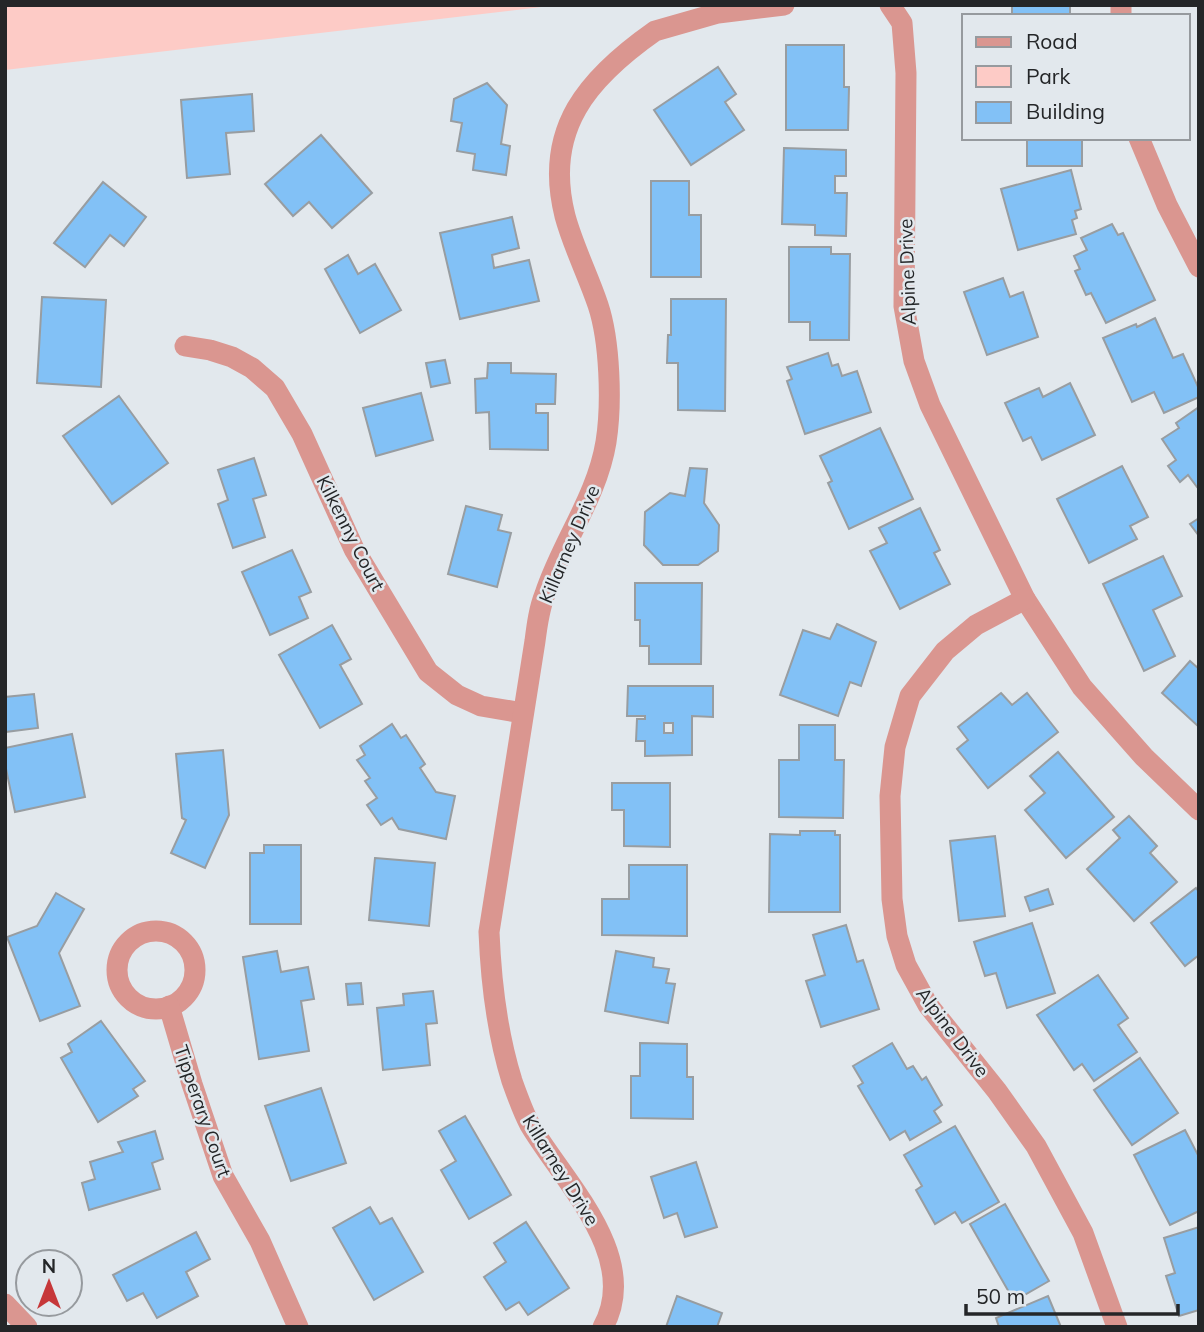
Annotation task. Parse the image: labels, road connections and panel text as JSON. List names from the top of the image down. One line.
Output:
{"streets":{"street":["Alpine Drive","Kilkenny Court","Killarney Drive","Tipperary Court"]},"crossings":[["Kilkenny Court","Killarney Drive"]],"legend":["Road","Park","Building"],"scale_bar":"50 m","north":"top"}
